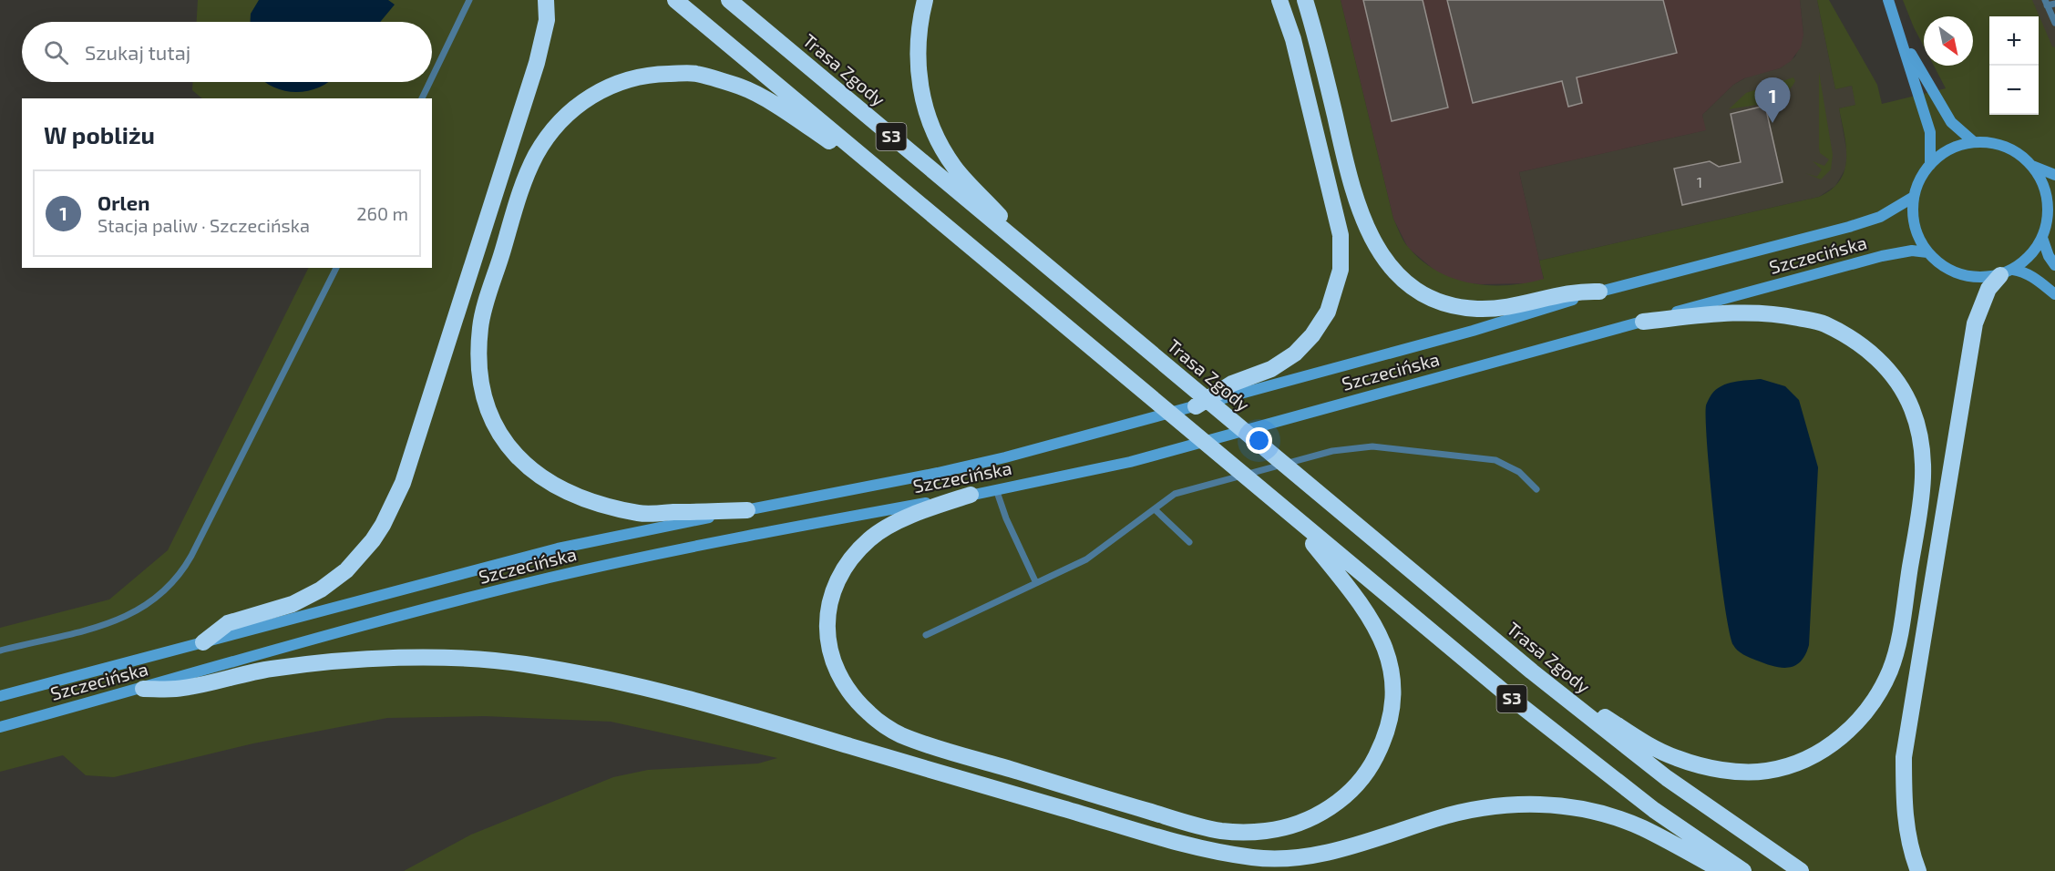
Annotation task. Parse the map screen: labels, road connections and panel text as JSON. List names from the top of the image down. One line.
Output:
{"streets":{"highway":["Trasa Zgody","S3"],"main road":["Szczecińska"]},"house_numbers":["1"],"north":"bottom right","page":{"map_buttons":["+","−"],"search":"Szukaj tutaj","pins":"1","heading":"W pobliżu","list":[{"mark":"1","name":"Orlen","note":"Stacja paliw · Szczecińska","value":"260 m"}]}}
